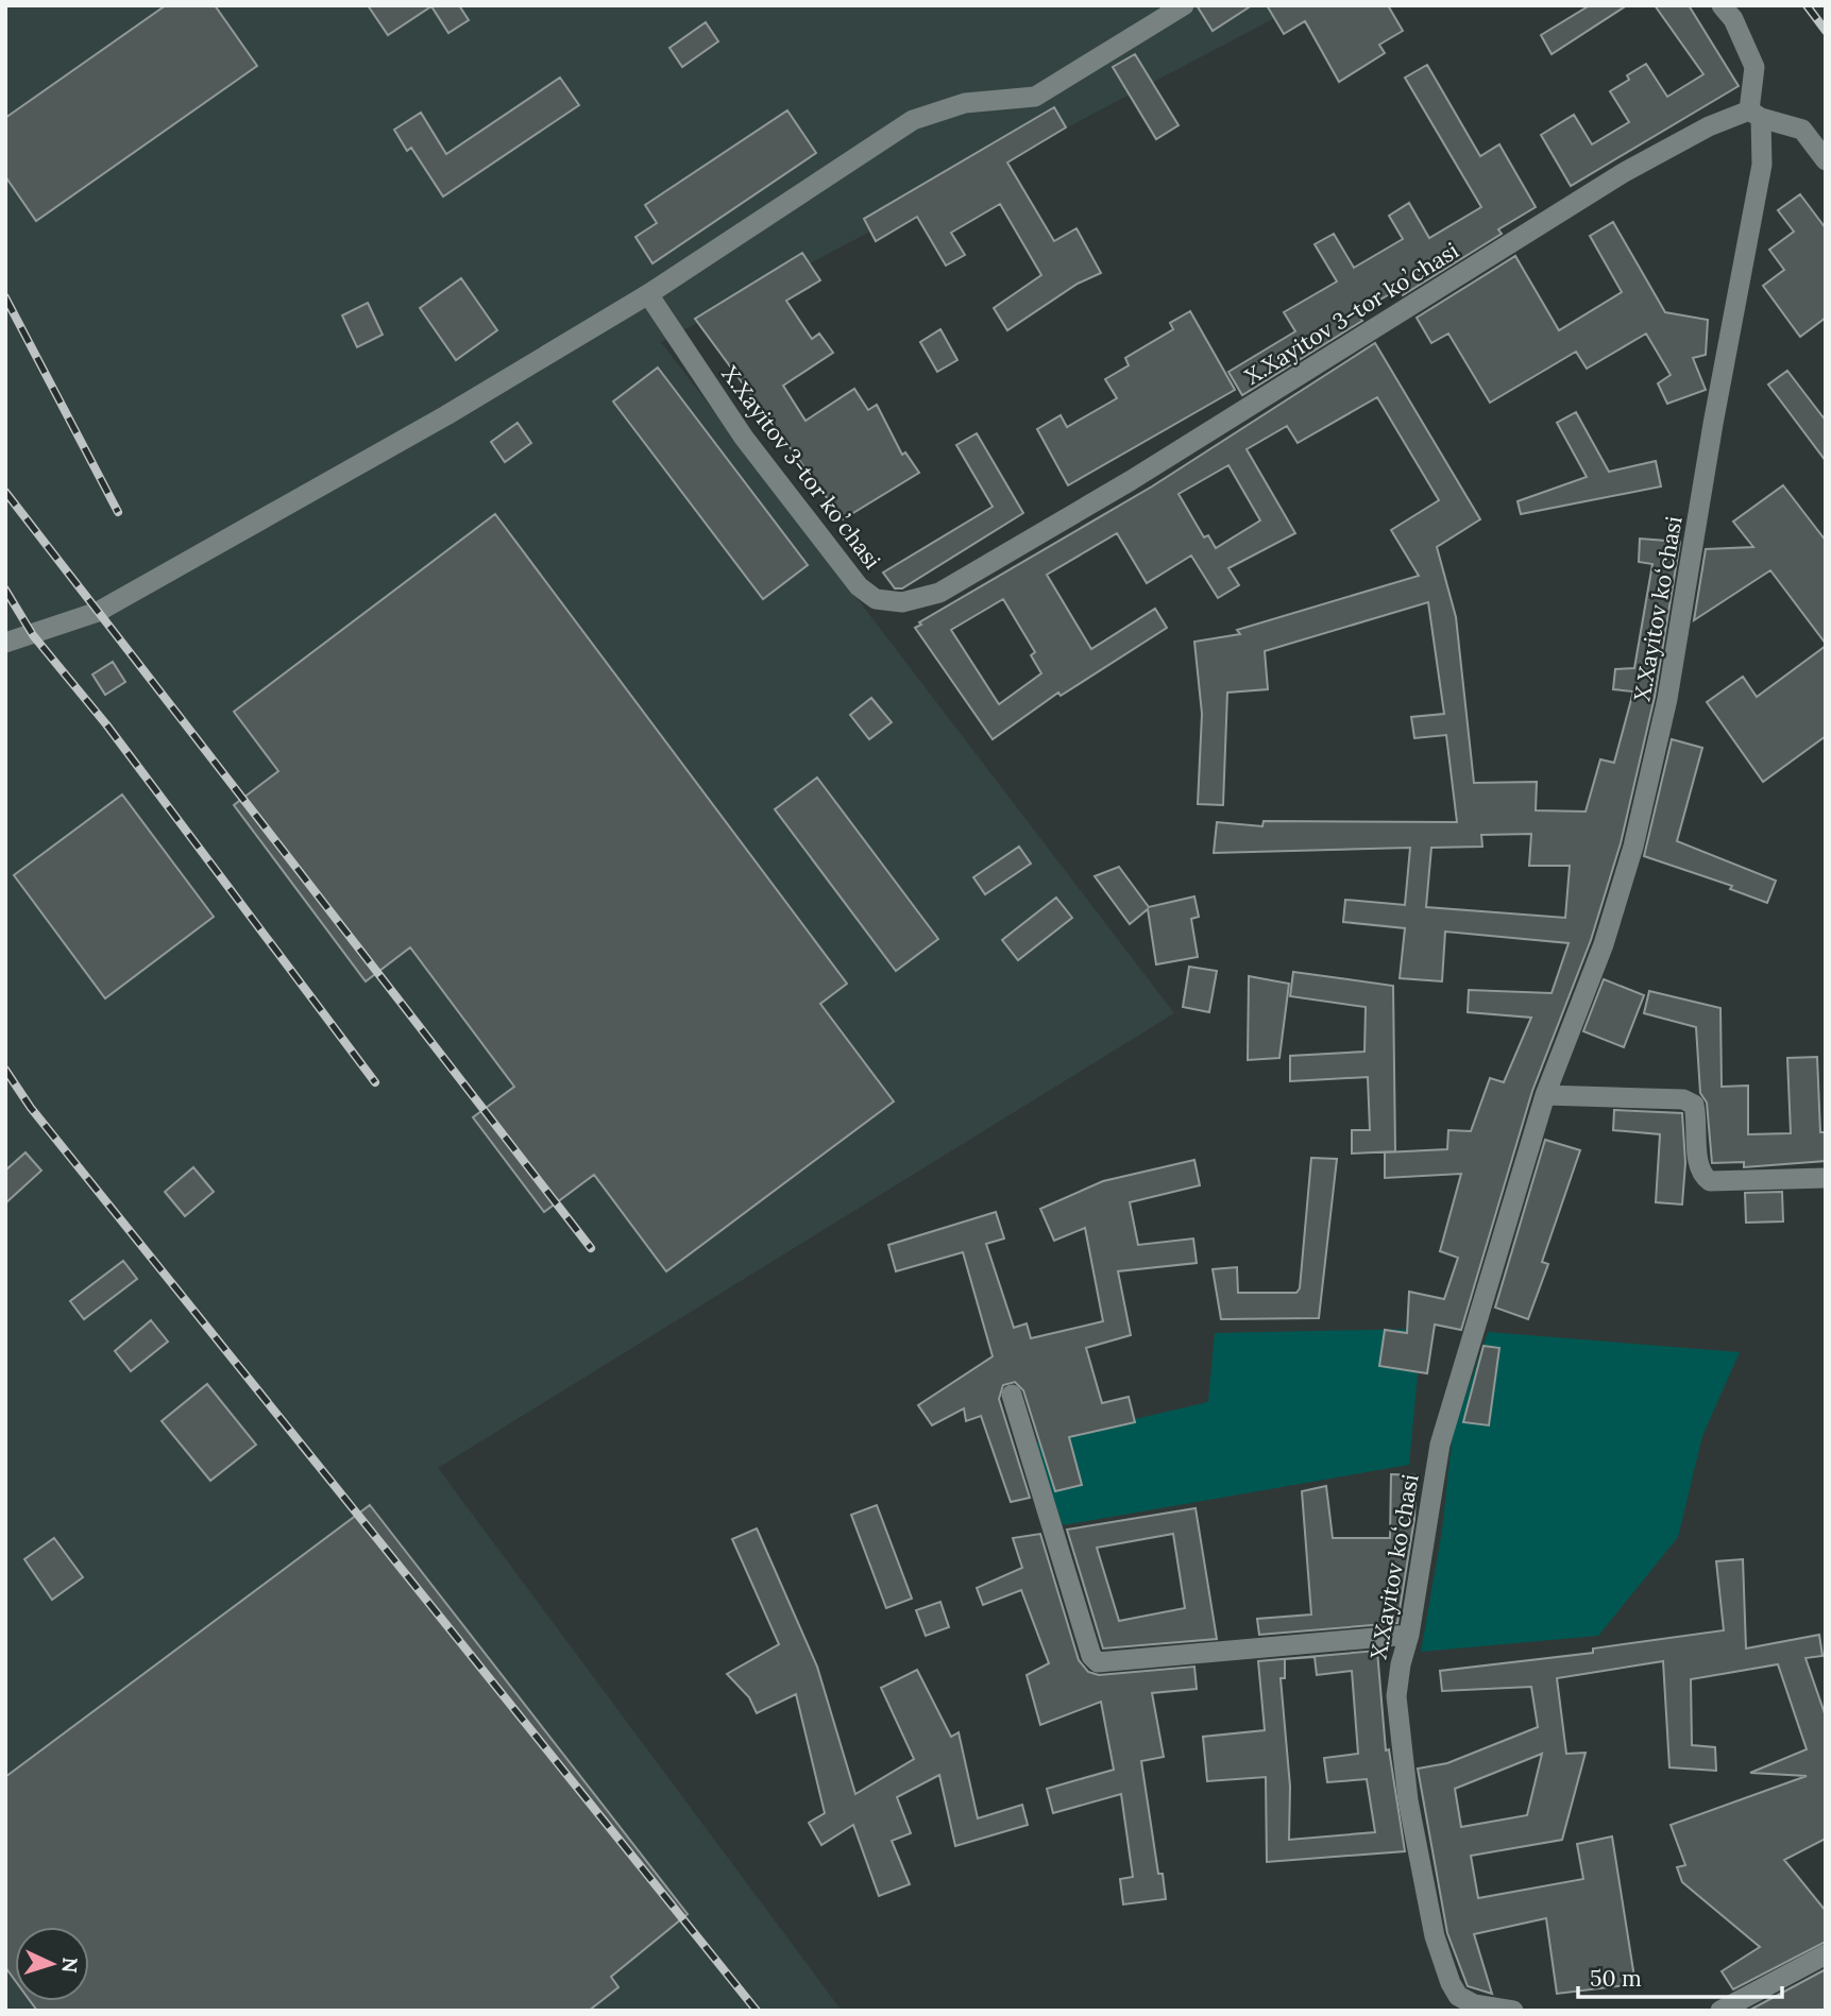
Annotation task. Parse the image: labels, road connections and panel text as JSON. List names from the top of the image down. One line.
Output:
{"streets":{"street":["X.Xayitov 3-tor koʼchasi","X.Xayitov koʻchasi"]},"crossings":[["X.Xayitov 3-tor koʼchasi","X.Xayitov koʻchasi"]],"scale_bar":"50 m","north":"right"}
